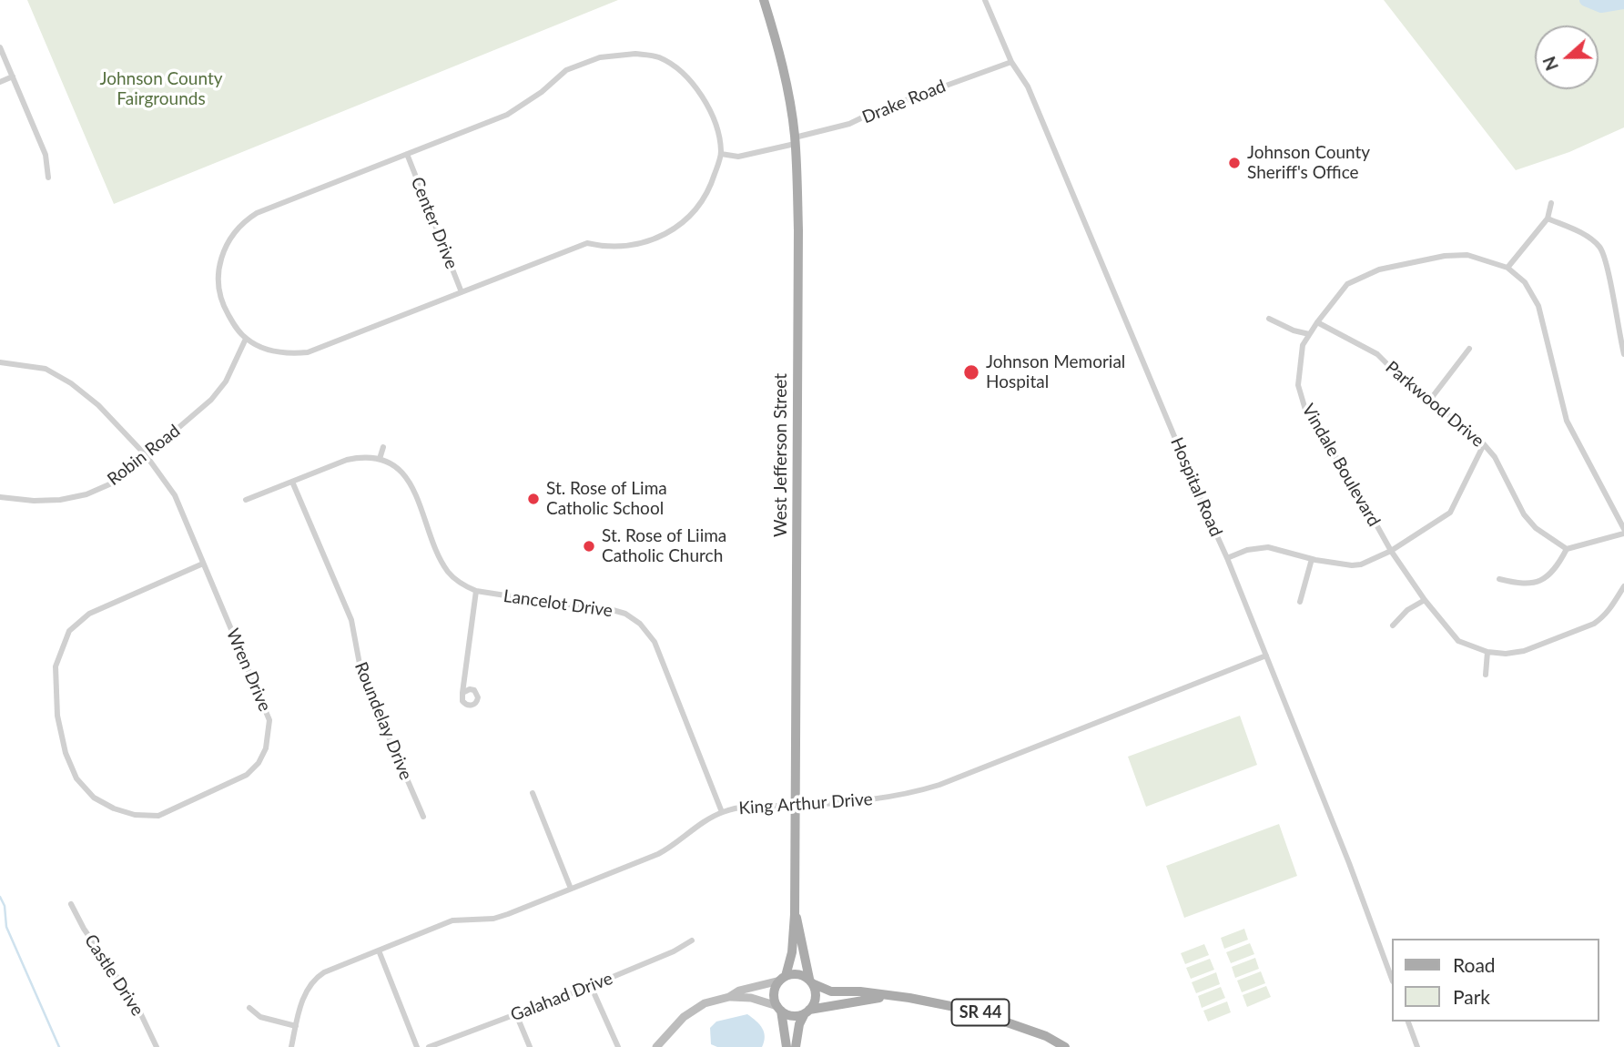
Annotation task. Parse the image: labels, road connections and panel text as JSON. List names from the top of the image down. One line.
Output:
{"streets":{"main road":["West Jefferson Street","SR 44"],"street":["Drake Road","Center Drive","Parkwood Drive","Robin Road","Vindale Boulevard","Hospital Road","Lancelot Drive","Wren Drive","Roundelay Drive","King Arthur Drive","Castle Drive","Galahad Drive"]},"crossings":[["Drake Road","West Jefferson Street"],["Drake Road","Hospital Road"],["Parkwood Drive","Vindale Boulevard"],["Robin Road","Wren Drive"],["West Jefferson Street","King Arthur Drive"],["West Jefferson Street","SR 44"],["Hospital Road","King Arthur Drive"],["Lancelot Drive","King Arthur Drive"]],"parks":["Johnson County Fairgrounds"],"places":["Johnson County Sheriff's Office","Johnson Memorial Hospital","St. Rose of Lima Catholic School","St. Rose of Liima Catholic Church"],"legend":["Road","Park"],"north":"left"}
